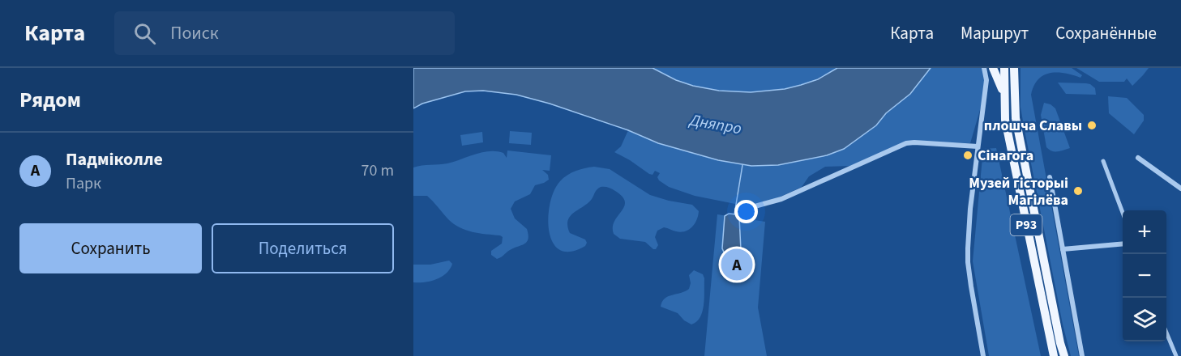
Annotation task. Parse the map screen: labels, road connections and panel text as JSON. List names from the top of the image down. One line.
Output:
{"streets":{"main road":["Р93"]},"water":["Дняпро"],"places":["плошча Славы","Сінагога","Музей гісторыі Магілёва"],"page":{"header":"Карта","search":"Поиск","nav":["Карта","Маршрут","Сохранённые"],"heading":"Рядом","list":[{"mark":"A","name":"Падміколле","note":"Парк","value":"70 m"}],"buttons":["Сохранить","Поделиться"],"map_buttons":["+","−"],"pins":"A"}}
